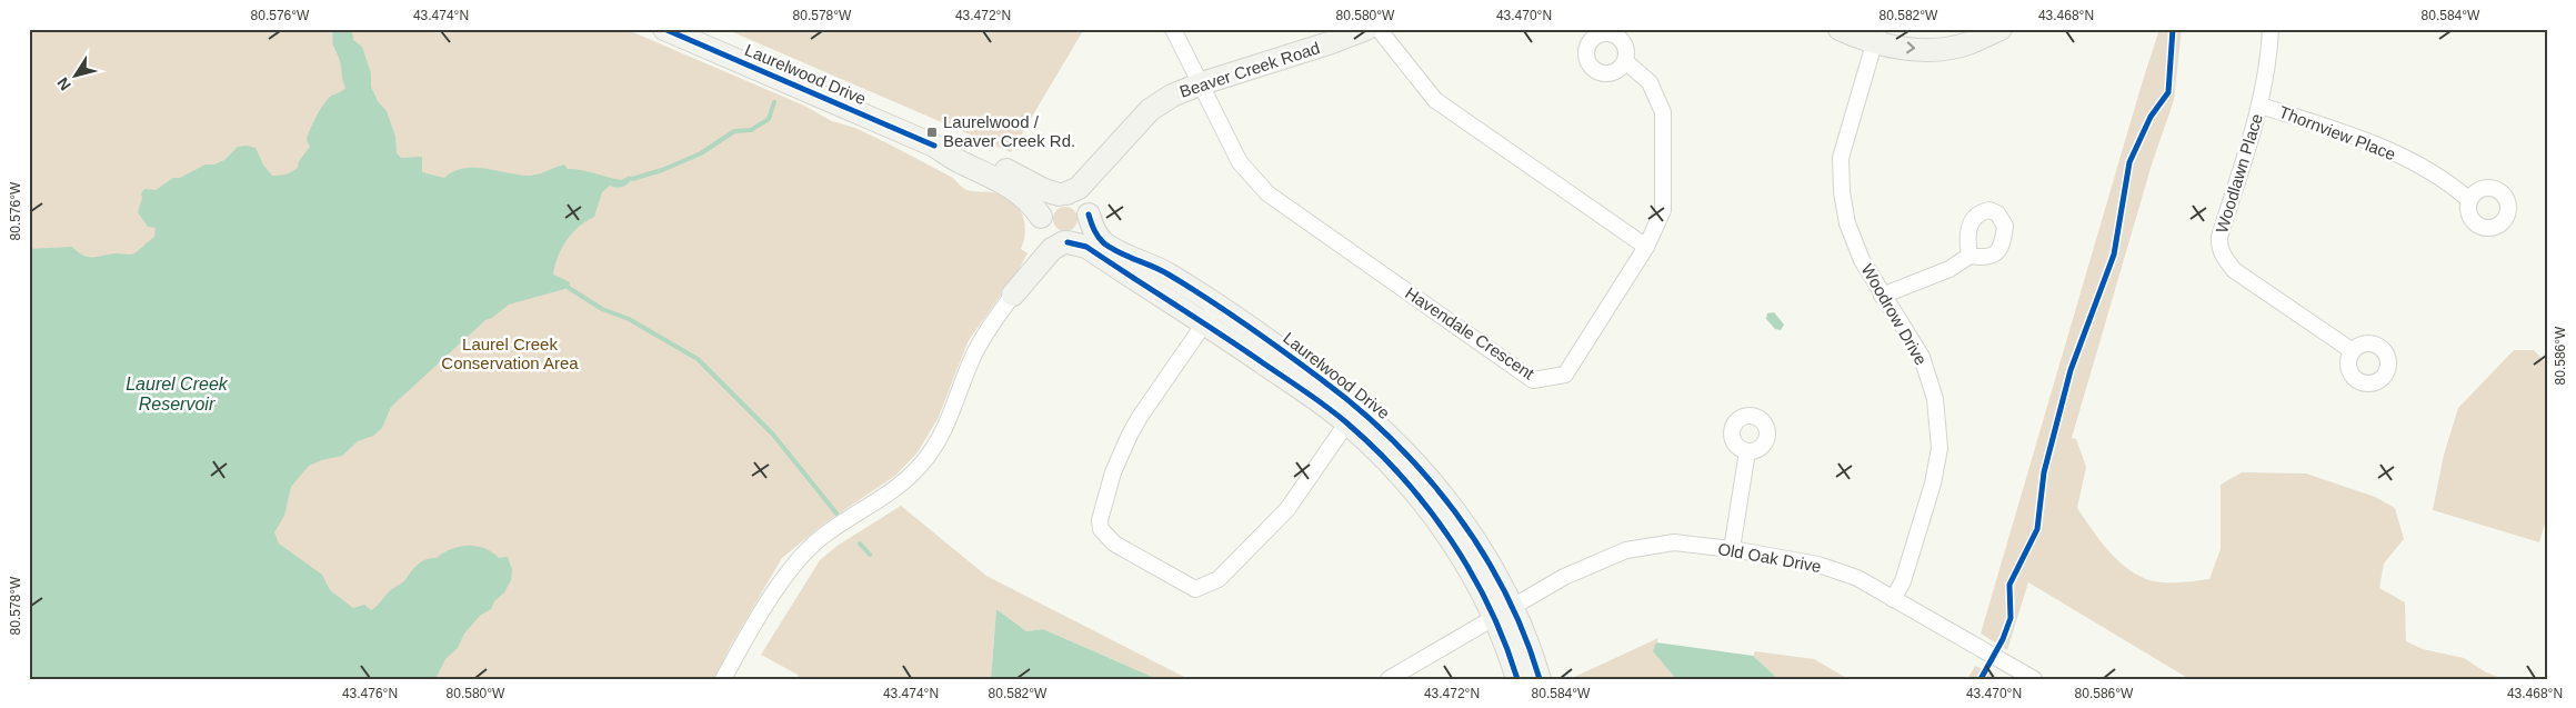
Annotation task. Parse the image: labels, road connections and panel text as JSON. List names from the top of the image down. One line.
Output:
{"streets":{"street":["Beaver Creek Road","Laurelwood Drive","Thornview Place","Woodlawn Place","Woodrow Drive","Havendale Crescent","Old Oak Drive"]},"crossings":[["Beaver Creek Road","Laurelwood Drive"],["Beaver Creek Road","Havendale Crescent"],["Laurelwood Drive","Old Oak Drive"],["Thornview Place","Woodlawn Place"],["Woodrow Drive","Old Oak Drive"]],"water":["Laurel Creek Reservoir"],"parks":["Laurel Creek Conservation Area"],"places":{"transit":["Laurelwood / Beaver Creek Rd."]},"north":"bottom left","coordinates":["80.576°W","43.474°N","80.578°W","43.472°N","80.580°W","43.470°N","80.582°W","43.468°N","80.584°W","80.586°W","43.476°N"]}
